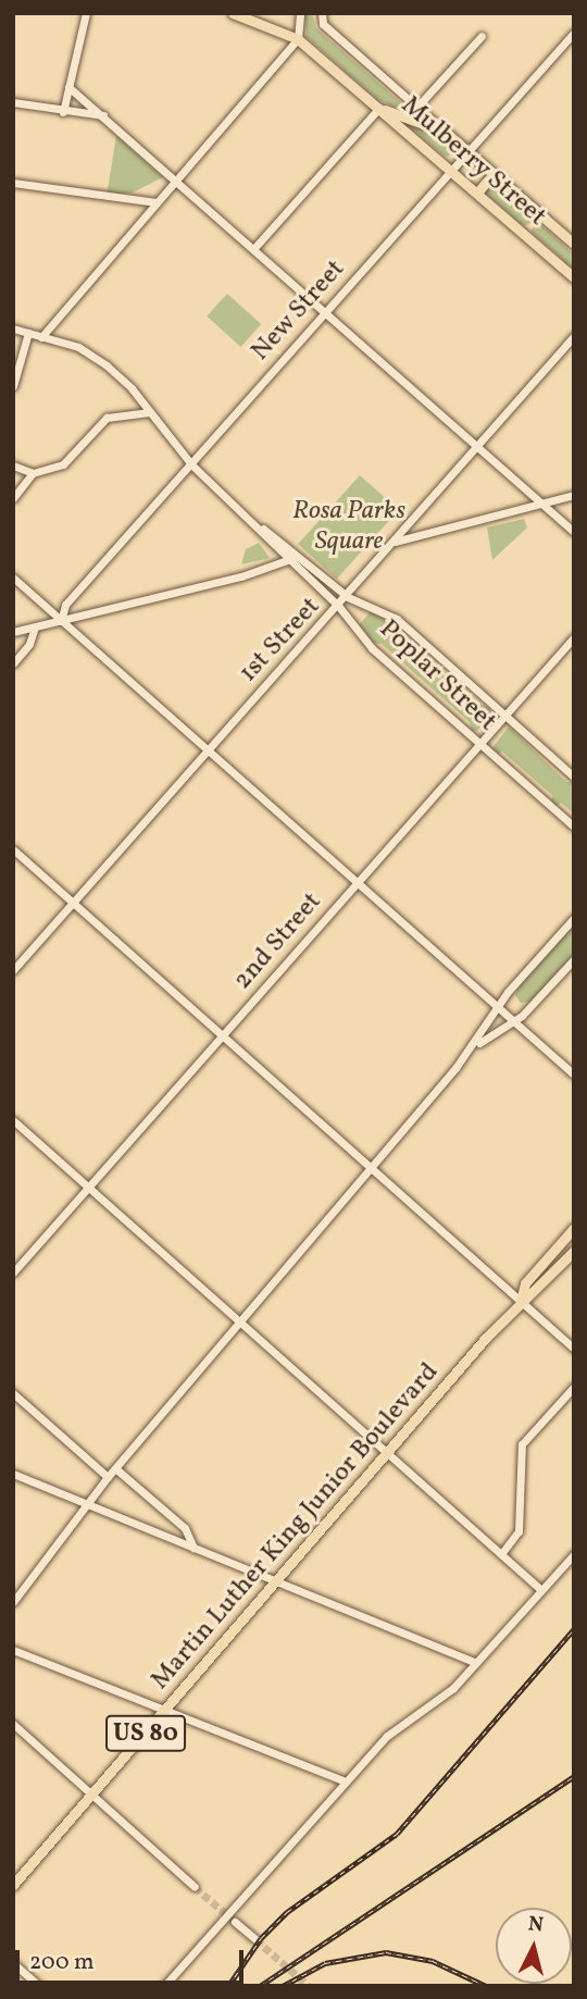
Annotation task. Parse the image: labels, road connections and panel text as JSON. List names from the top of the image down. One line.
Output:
{"streets":{"main road":["Mulberry Street","Martin Luther King Junior Boulevard","US 80"],"street":["New Street","1st Street","Poplar Street","2nd Street"]},"crossings":[["Mulberry Street","New Street"],["New Street","Poplar Street"],["1st Street","Poplar Street"],["Poplar Street","2nd Street"]],"parks":["Rosa Parks Square"],"scale_bar":"200 m","north":"top"}
